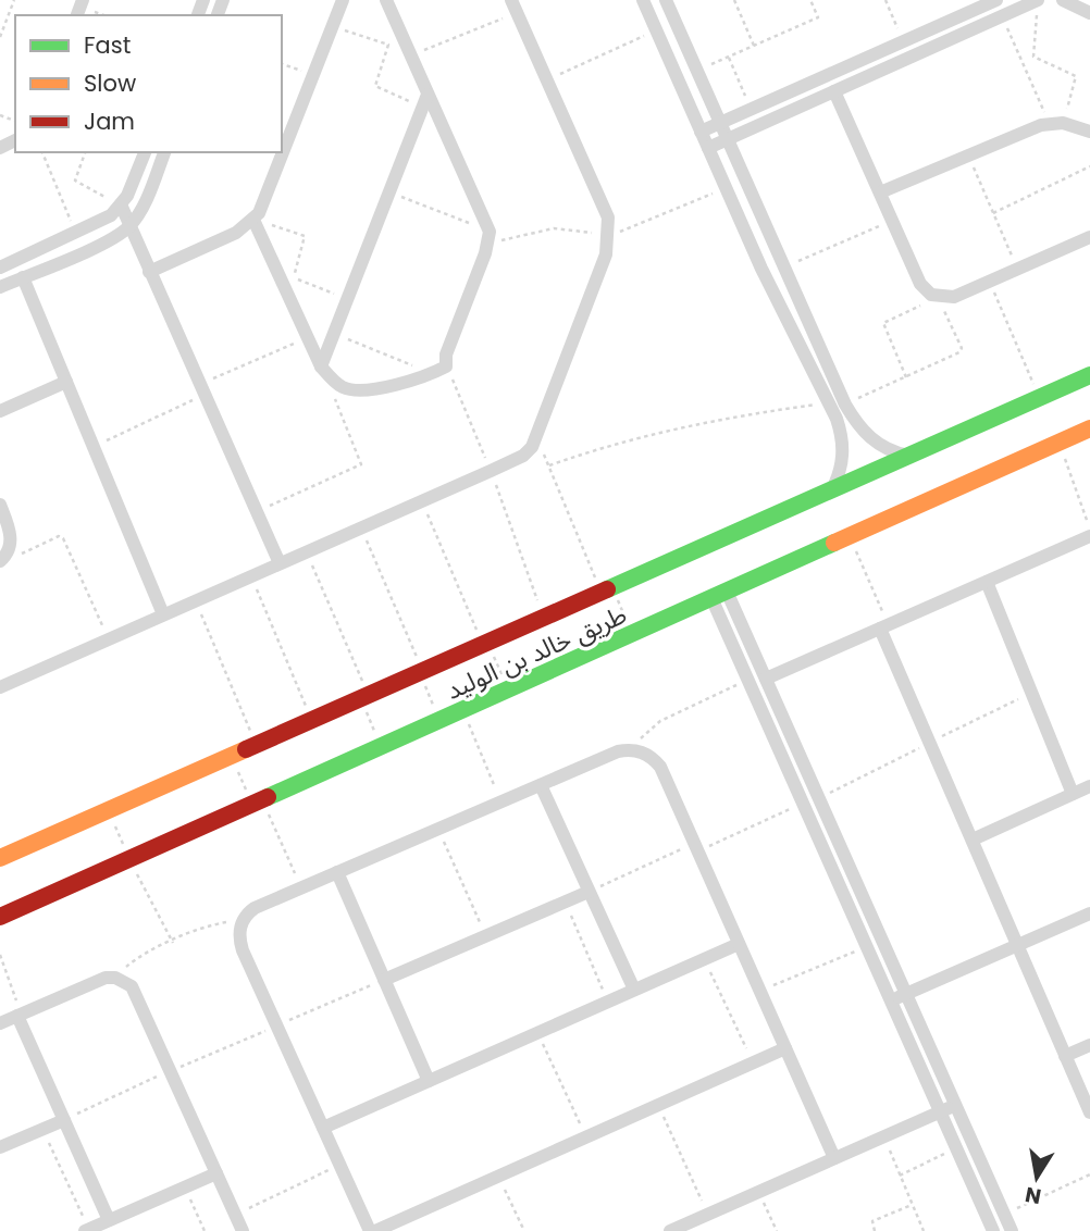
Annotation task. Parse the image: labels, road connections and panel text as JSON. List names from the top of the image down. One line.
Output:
{"streets":{"street":["طريق خالد بن الوليد"]},"legend":["Fast","Slow","Jam"],"north":"bottom"}
